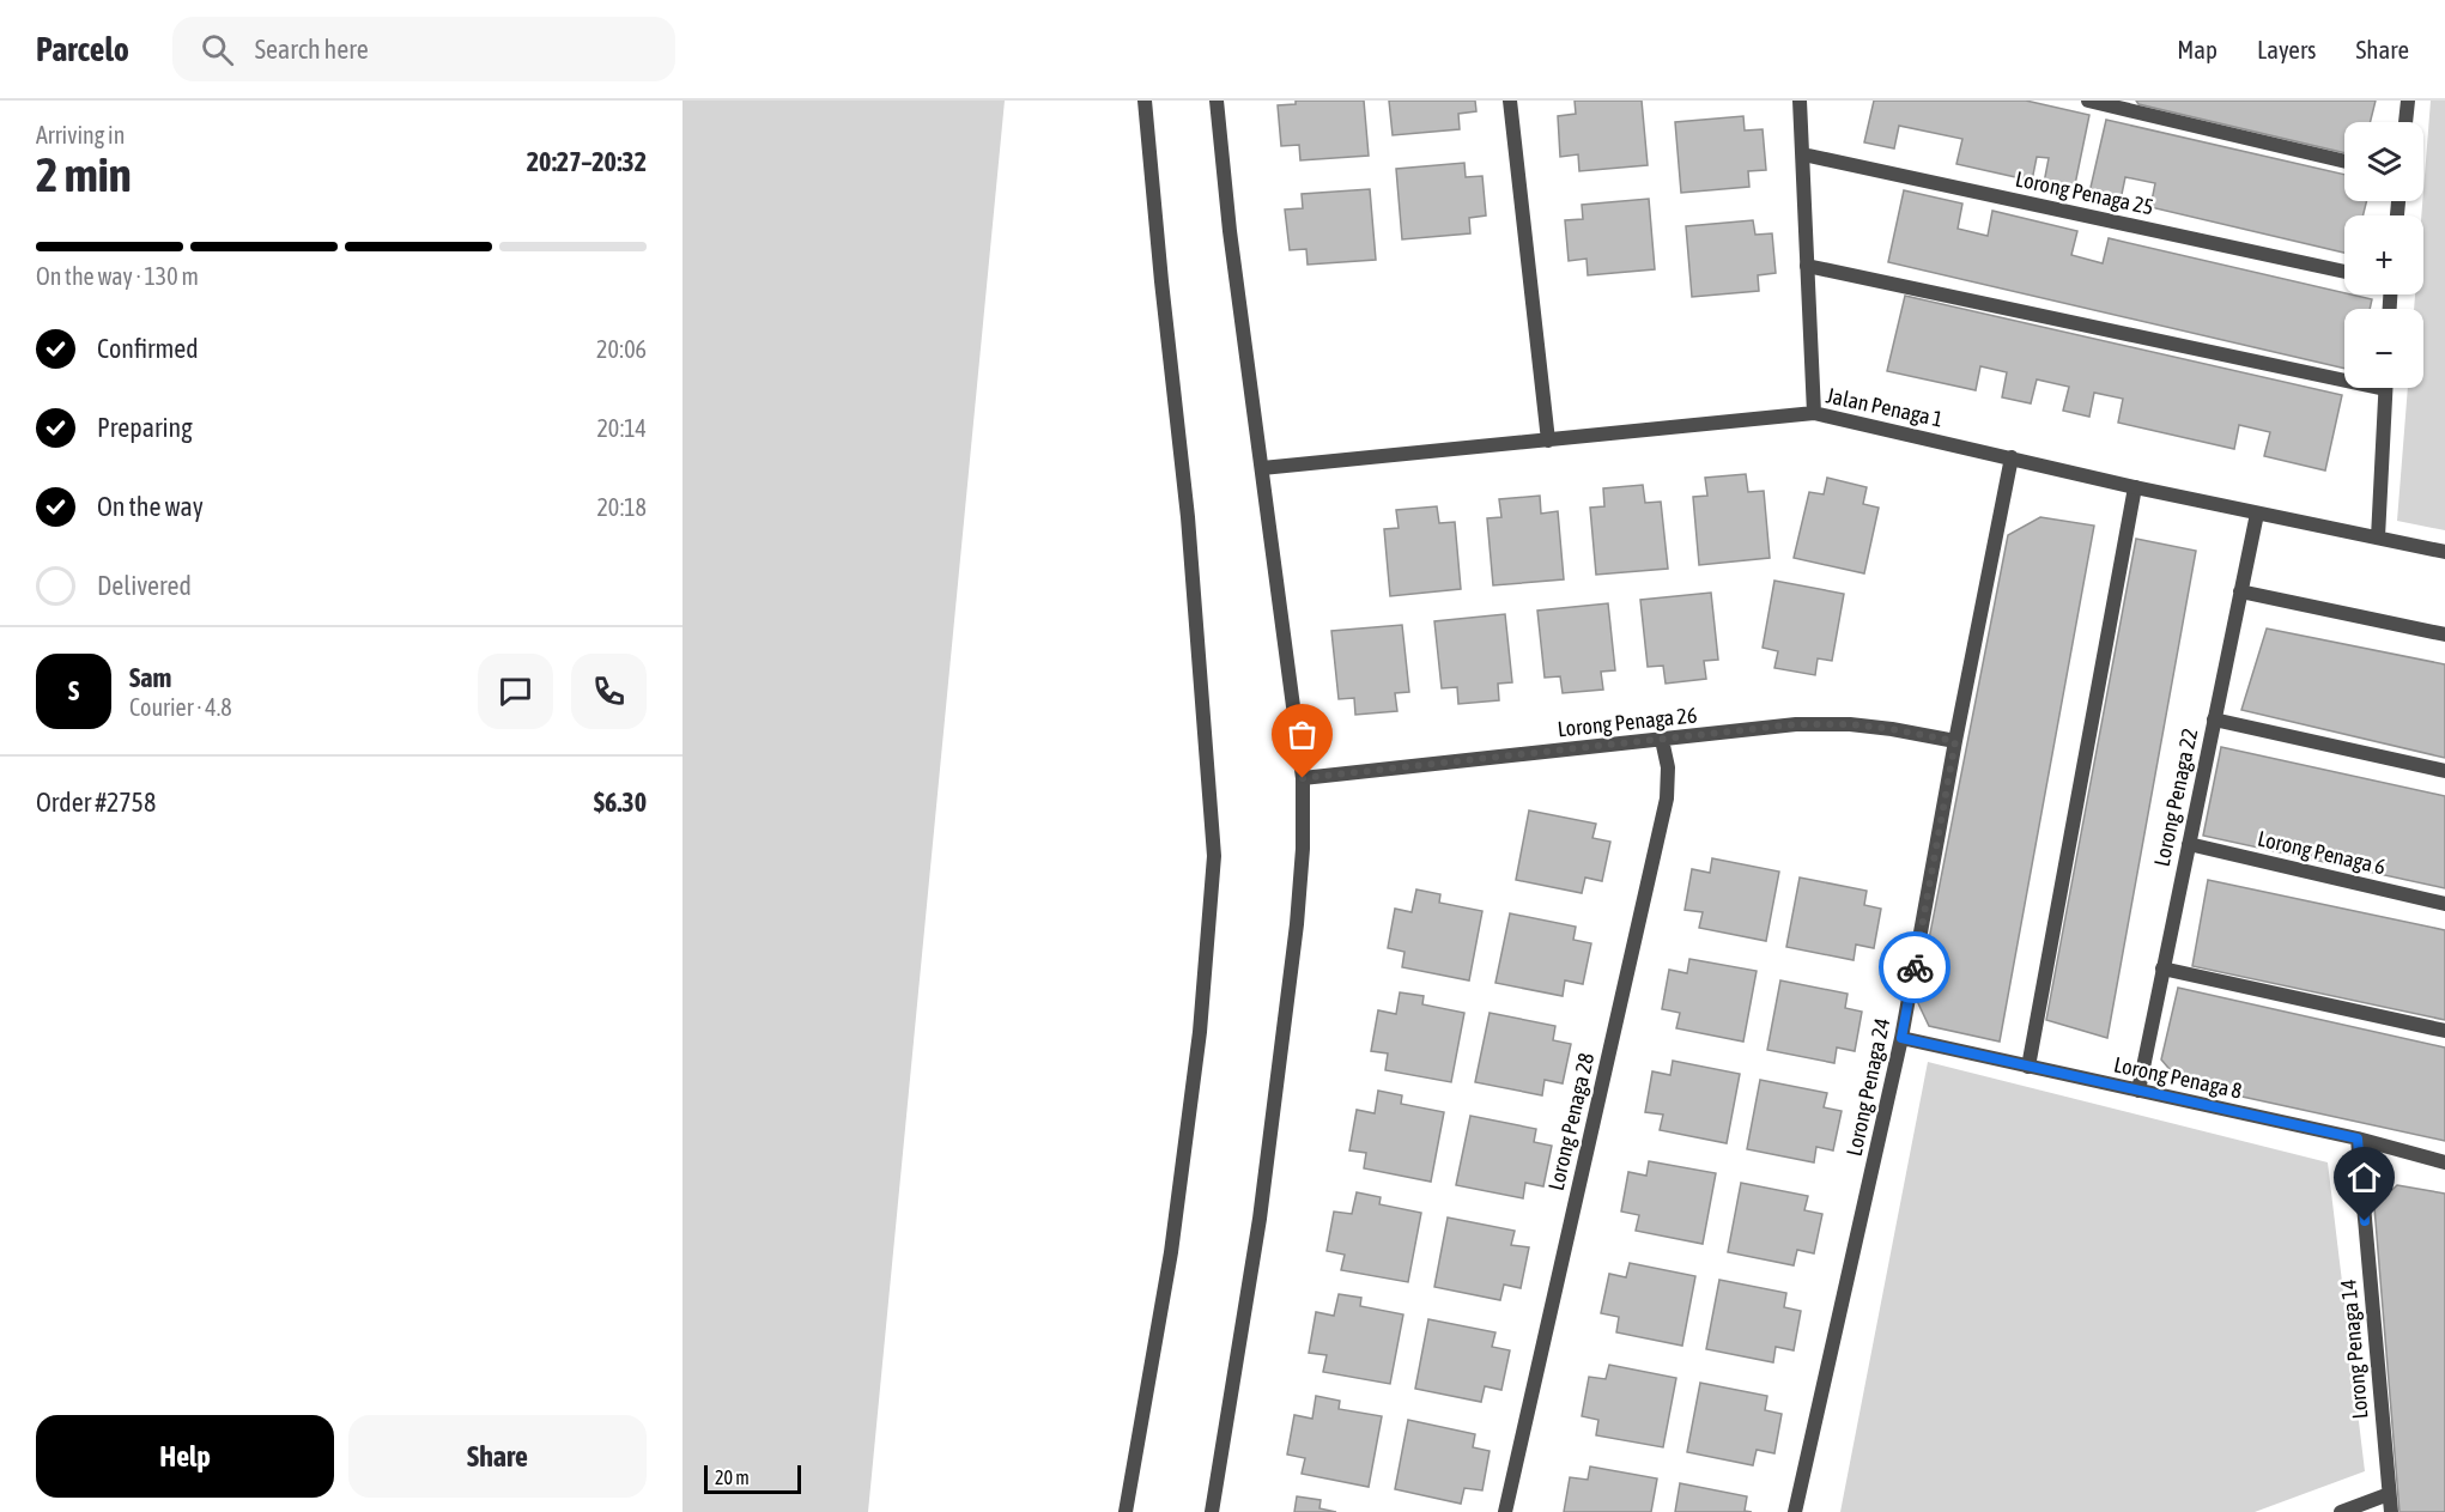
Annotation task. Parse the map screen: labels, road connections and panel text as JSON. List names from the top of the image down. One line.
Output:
{"streets":{"street":["Lorong Penaga 25","Jalan Penaga 1","Lorong Penaga 26","Lorong Penaga 22","Lorong Penaga 6","Lorong Penaga 8","Lorong Penaga 24","Lorong Penaga 28","Lorong Penaga 14"]},"crossings":[["Jalan Penaga 1","Lorong Penaga 22"],["Jalan Penaga 1","Lorong Penaga 24"],["Lorong Penaga 26","Lorong Penaga 24"],["Lorong Penaga 26","Lorong Penaga 28"],["Lorong Penaga 22","Lorong Penaga 6"],["Lorong Penaga 22","Lorong Penaga 8"],["Lorong Penaga 8","Lorong Penaga 24"],["Lorong Penaga 8","Lorong Penaga 14"]],"scale_bar":"20 m","page":{"header":"Parcelo","search":"Search here","nav":["Map","Layers","Share"],"heading":["2 min","Arriving in","20:27–20:32"],"panel":["Sam","Courier · 4.8","Order #2758","$6.30"],"map_buttons":["+","−"],"bar":"On the way · 130 m","list":[["Confirmed","20:06"],["Preparing","20:14"],["On the way","20:18"],"Delivered"],"round":"S","buttons":["Help","Share"],"scale":"20 m"}}
